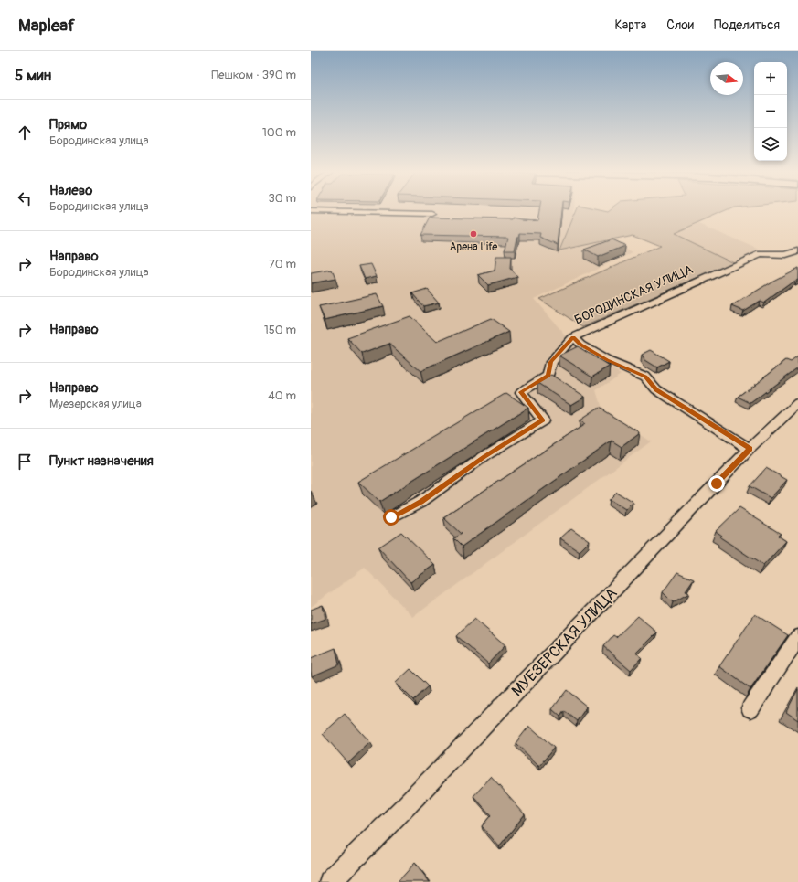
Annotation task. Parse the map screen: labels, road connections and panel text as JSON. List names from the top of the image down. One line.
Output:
{"streets":{"street":["БОРОДИНСКАЯ УЛИЦА","МУЕЗЕРСКАЯ УЛИЦА"]},"places":["Арена Life"],"north":"right","page":{"header":"Mapleaf","nav":["Карта","Слои","Поделиться"],"heading":["5 мин","Пешком · 390 m"],"map_buttons":["+","−"],"list":[["Прямо","Бородинская улица","100 m"],["Налево","Бородинская улица","30 m"],["Направо","Бородинская улица","70 m"],["Направо","150 m"],["Направо","Муезерская улица","40 m"],"Пункт назначения"]}}
